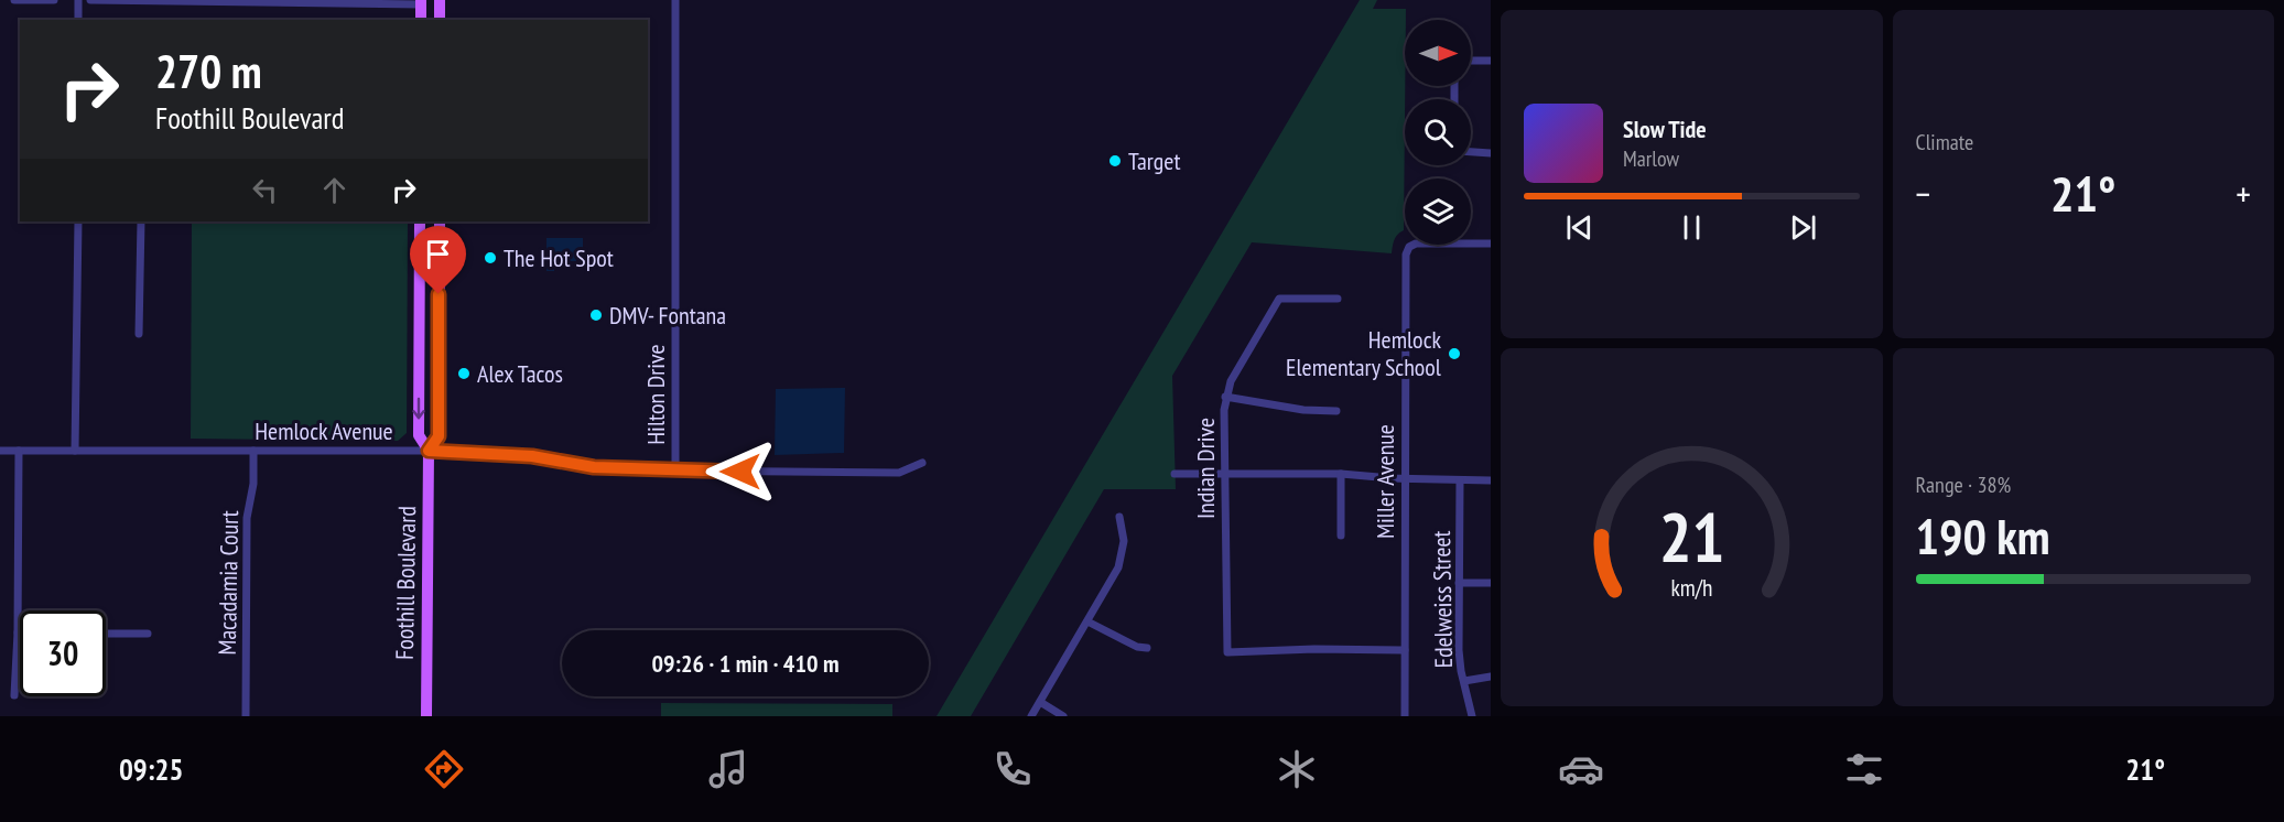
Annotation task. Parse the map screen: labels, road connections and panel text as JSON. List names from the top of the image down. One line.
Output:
{"streets":{"main road":["Foothill Boulevard"],"street":["Hilton Drive","Hemlock Avenue","Indian Drive","Miller Avenue","Macadamia Court","Edelweiss Street"]},"crossings":[["Hilton Drive","Hemlock Avenue"],["Hemlock Avenue","Macadamia Court"],["Hemlock Avenue","Foothill Boulevard"],["Indian Drive","Miller Avenue"]],"places":["Target","The Hot Spot","DMV- Fontana","Hemlock Elementary School","Alex Tacos"],"north":"right","page":{"tile":["Climate",["Range · 38%","190 km"]],"turn":["270 m","Foothill Boulevard"],"song":["Slow Tide","Marlow"],"heat":["−","21°","+"],"limit":"30","trip":"09:26 · 1 min · 410 m","tabs":["09:25","21°"],"gauge":["21","km/h"]}}
